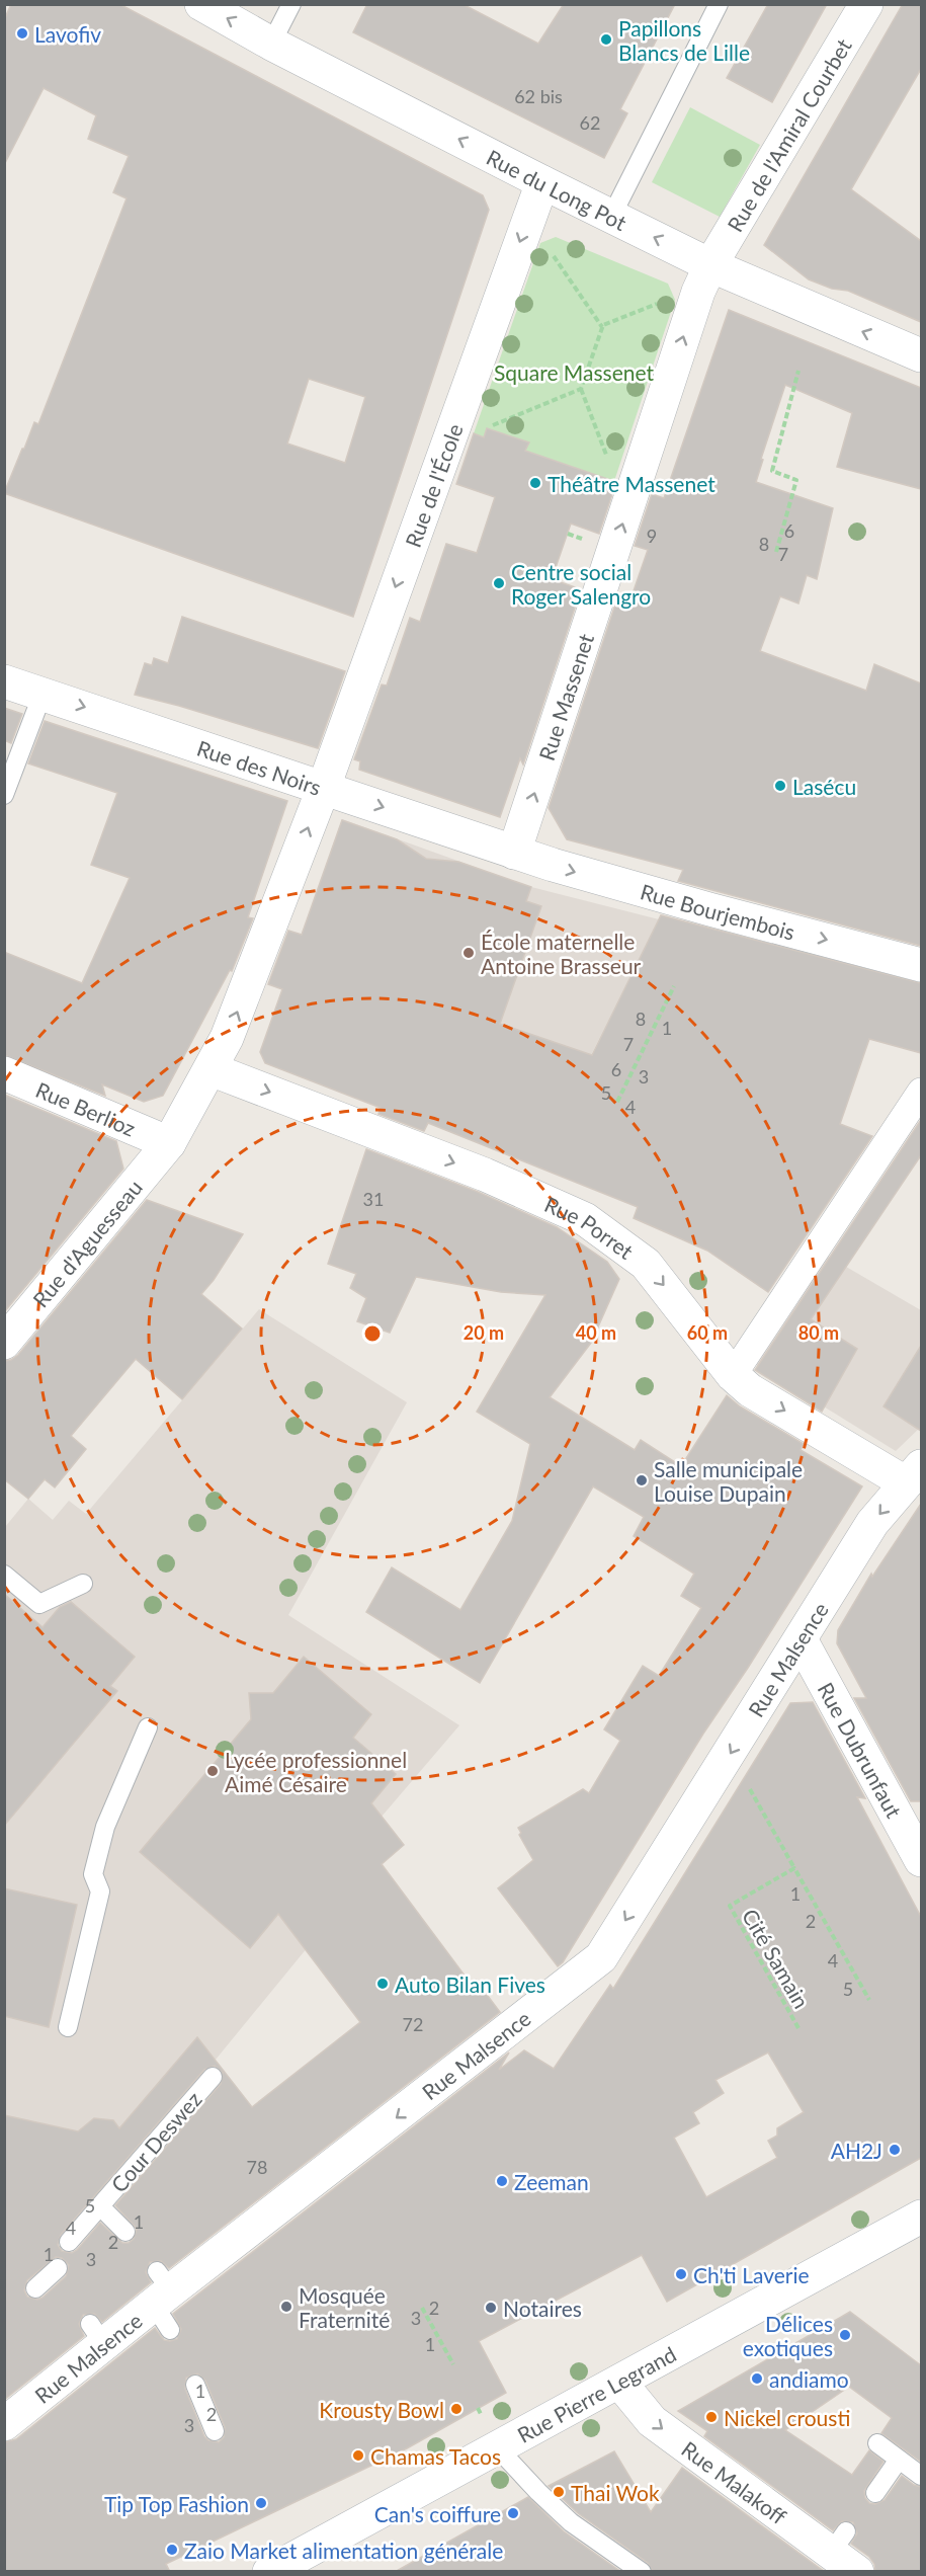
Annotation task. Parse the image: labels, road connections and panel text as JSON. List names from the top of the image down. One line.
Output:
{"streets":{"street":["Rue de l'Amiral Courbet","Rue du Long Pot","Rue de l'École","Rue Massenet","Rue des Noirs","Rue Bourjembois","Rue Berlioz","Rue Porret","Rue d'Aguesseau","Rue Malsence","Rue Dubrunfaut","Rue Pierre Legrand","Rue Malakoff"],"lane":["Cour Deswez"],"path":["Cité Samain"]},"crossings":[["Rue de l'Amiral Courbet","Rue du Long Pot"],["Rue de l'Amiral Courbet","Rue Massenet"],["Rue du Long Pot","Rue de l'École"],["Rue du Long Pot","Rue Massenet"],["Rue de l'École","Rue des Noirs"],["Rue Massenet","Rue des Noirs"],["Rue Massenet","Rue Bourjembois"],["Rue des Noirs","Rue Bourjembois"],["Rue Berlioz","Rue d'Aguesseau"],["Rue Porret","Rue Malsence"],["Rue Malsence","Rue Dubrunfaut"],["Rue Pierre Legrand","Rue Malakoff"]],"one_way":["Rue du Long Pot","Rue de l'École","Rue Massenet","Rue des Noirs","Rue Bourjembois","Rue Porret","Rue Malsence","Rue Malakoff"],"parks":["Square Massenet"],"places":["Lavofiv","Papillons Blancs de Lille","Théâtre Massenet","Centre social Roger Salengro","Lasécu","École maternelle Antoine Brasseur","Salle municipale Louise Dupain","Lycée professionnel Aimé Césaire","Auto Bilan Fives","AH2J","Zeeman","Ch'ti Laverie","Mosquée Fraternité","Notaires","Délices exotiques","andiamo","Krousty Bowl","Nickel crousti","Chamas Tacos","Thai Wok","Tip Top Fashion","Can's coiffure","Zaio Market alimentation générale"],"house_numbers":["62 bis","62","6","9","8","7","8","1","7","6","3","5","4","31","1","2","4","5","72","78","5","1","4","2","1","3","2","3","1","1","2","3"],"rings":["20 m","40 m","60 m","80 m"]}
